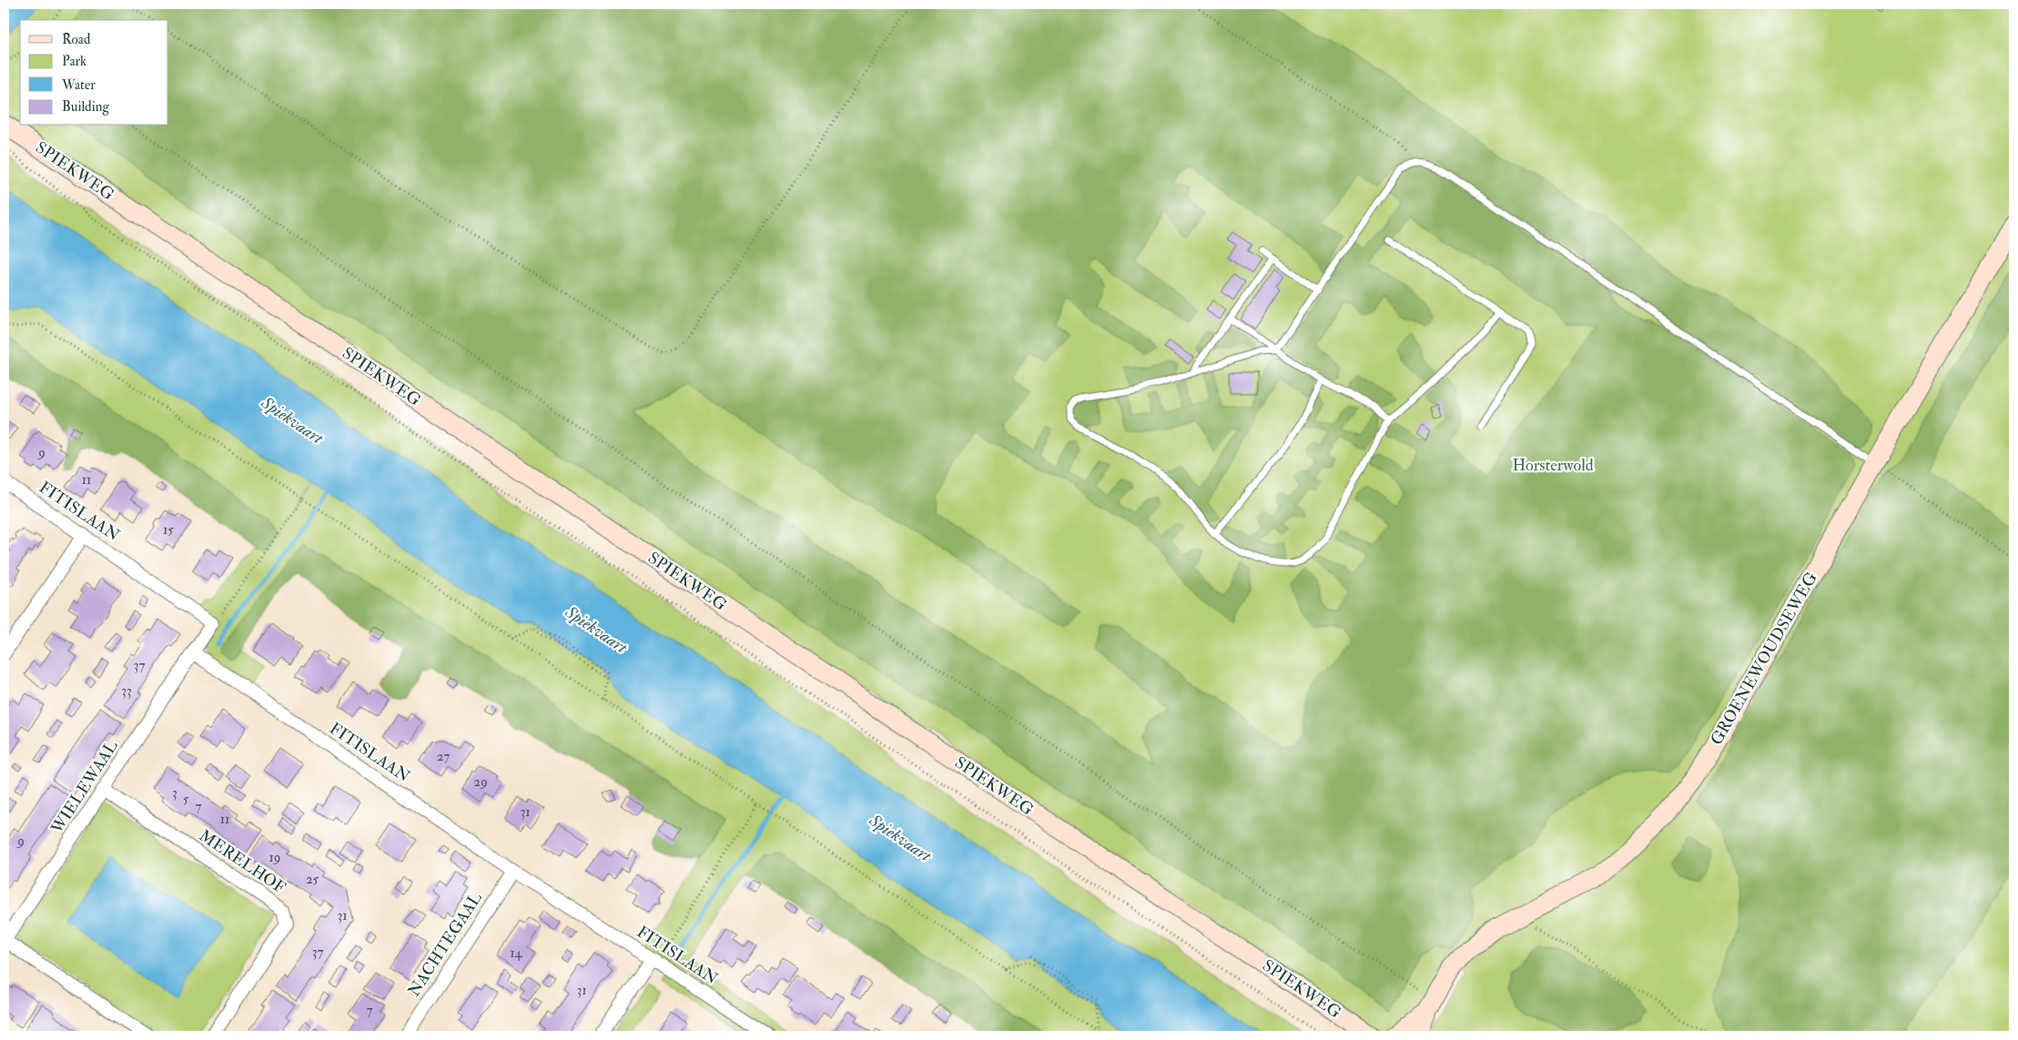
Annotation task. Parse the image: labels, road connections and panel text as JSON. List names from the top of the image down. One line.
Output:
{"streets":{"main road":["SPIEKWEG","GROENEWOUDSEWEG"],"street":["FITISLAAN","WIELEWAAL","MERELHOF","NACHTEGAAL"]},"crossings":[["FITISLAAN","WIELEWAAL"],["FITISLAAN","NACHTEGAAL"],["WIELEWAAL","MERELHOF"]],"water":["Spiekvaart"],"parks":["Horsterwold"],"house_numbers":["9","11","15","37","33","27","29","3","5","7","31","11","9","19","25","31","37","14","31","7"],"legend":["Road","Park","Water","Building"]}
